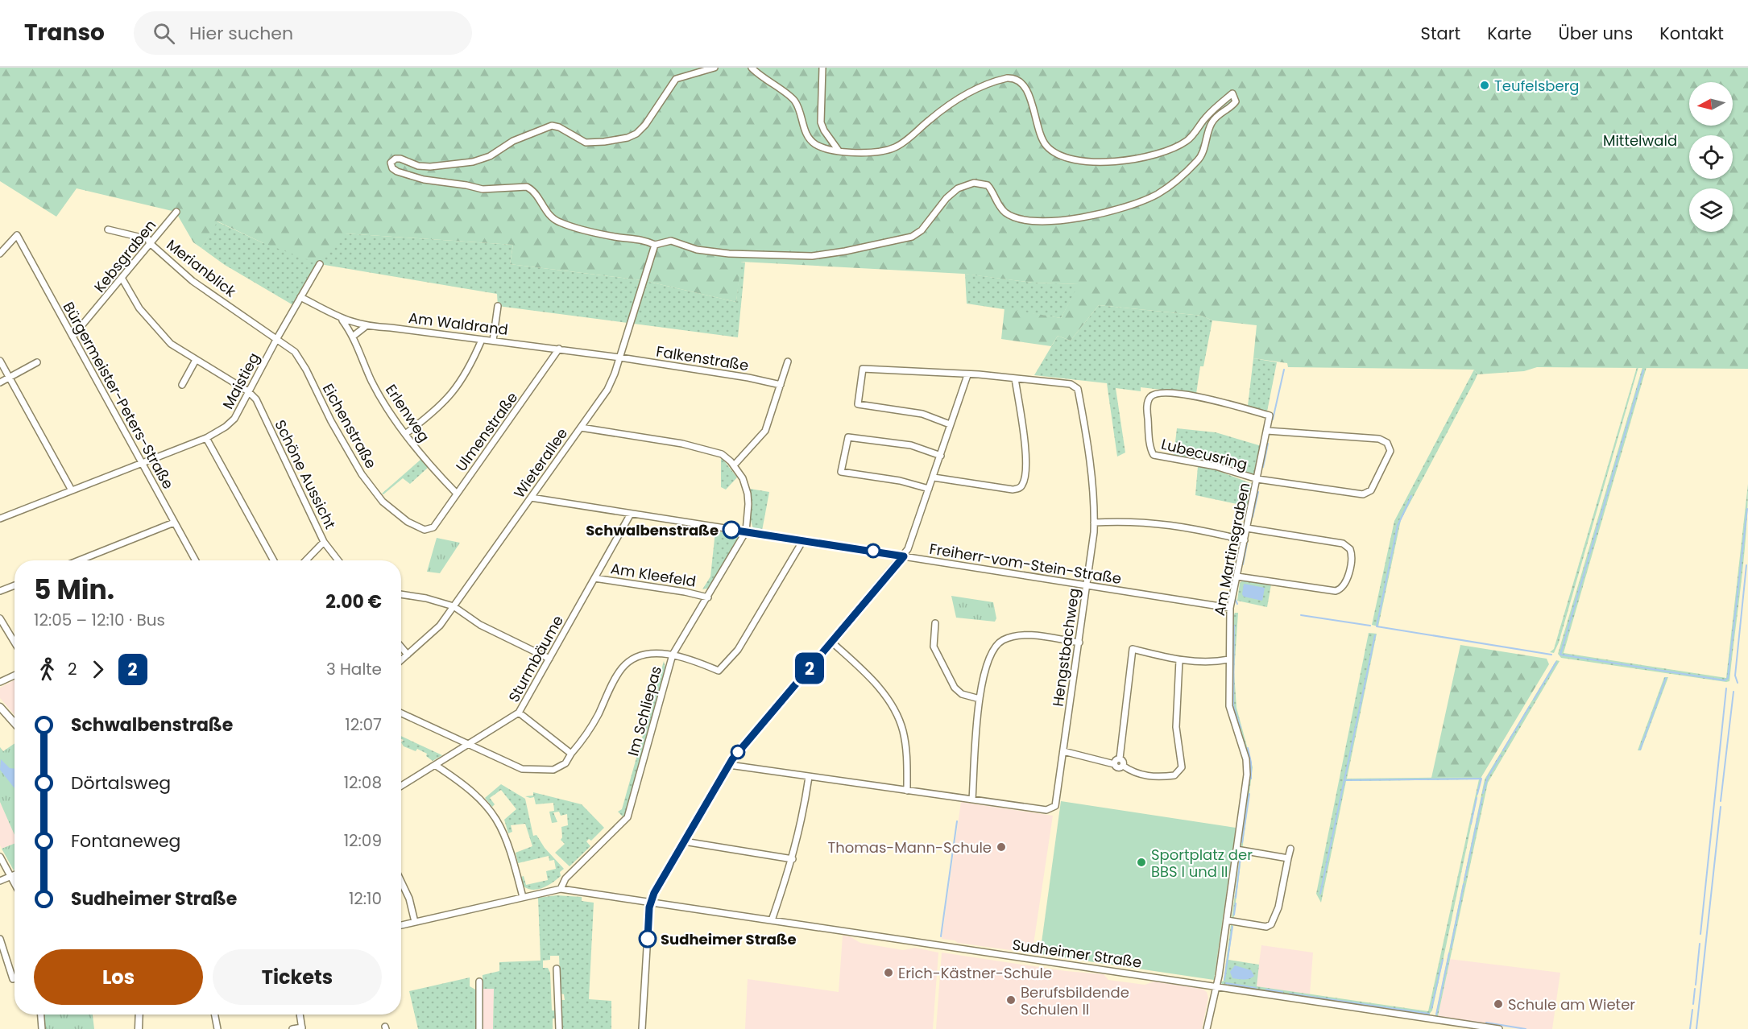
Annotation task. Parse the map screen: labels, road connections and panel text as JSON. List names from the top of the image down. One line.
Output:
{"streets":{"street":["Kebsgraben","Merianblick","Am Waldrand","Falkenstraße","Maistieg","Bürgermeister-Peters-Straße","Erlenweg","Eichenstraße","Ulmenstraße","Lubecusring","Wieterallee","Schöne Aussicht","Am Martinsgraben","Freiherr-vom-Stein-Straße","Am Kleefeld","Hengstbachweg","Sturmbäume","Im Schliepas","Sudheimer Straße"]},"crossings":[["Kebsgraben","Merianblick"],["Kebsgraben","Bürgermeister-Peters-Straße"],["Merianblick","Maistieg"],["Merianblick","Eichenstraße"],["Am Waldrand","Falkenstraße"],["Am Waldrand","Maistieg"],["Am Waldrand","Erlenweg"],["Am Waldrand","Ulmenstraße"],["Am Waldrand","Wieterallee"],["Falkenstraße","Wieterallee"],["Maistieg","Bürgermeister-Peters-Straße"],["Maistieg","Eichenstraße"],["Maistieg","Schöne Aussicht"],["Erlenweg","Ulmenstraße"],["Eichenstraße","Ulmenstraße"],["Lubecusring","Am Martinsgraben"],["Wieterallee","Freiherr-vom-Stein-Straße"],["Am Martinsgraben","Freiherr-vom-Stein-Straße"],["Am Martinsgraben","Sudheimer Straße"],["Freiherr-vom-Stein-Straße","Hengstbachweg"],["Freiherr-vom-Stein-Straße","Sturmbäume"],["Freiherr-vom-Stein-Straße","Im Schliepas"],["Am Kleefeld","Sturmbäume"],["Am Kleefeld","Im Schliepas"],["Im Schliepas","Sudheimer Straße"]],"parks":["Mittelwald"],"places":["Teufelsberg","Schwalbenstraße","Thomas-Mann-Schule","Sportplatz der BBS I und II","Sudheimer Straße","Erich-Kästner-Schule","Berufsbildende Schulen II","Schule am Wieter"],"lines":["bus line 2"],"north":"left","page":{"header":"Transo","search":"Hier suchen","nav":["Start","Karte","Über uns","Kontakt"],"on_map":"2","heading":["5 Min.","12:05 – 12:10 · Bus","2.00 €"],"legs":["2","2","3 Halte"],"list":[{"name":"Schwalbenstraße","value":"12:07"},{"name":"Dörtalsweg","value":"12:08"},{"name":"Fontaneweg","value":"12:09"},{"name":"Sudheimer Straße","value":"12:10"}],"buttons":["Los","Tickets"]}}
